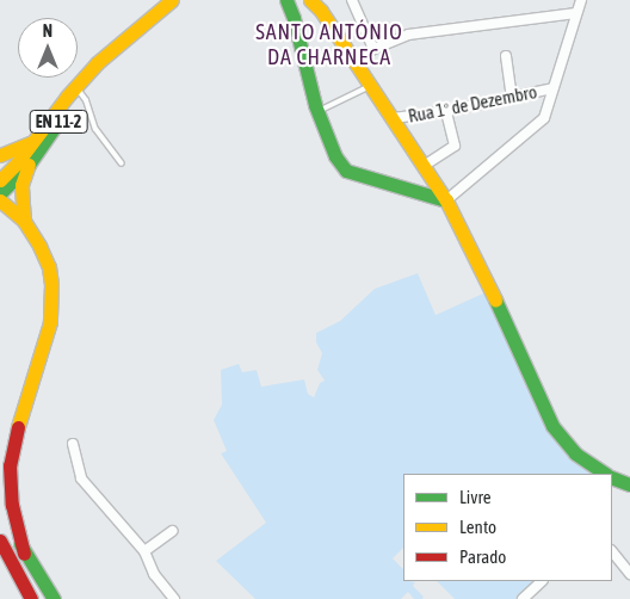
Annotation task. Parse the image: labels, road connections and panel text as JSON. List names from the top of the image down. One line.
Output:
{"streets":{"main road":["EN 11-2"],"street":["Rua 1º de Dezembro"]},"districts":["SANTO ANTÓNIO DA CHARNECA"],"legend":["Livre","Lento","Parado"],"north":"top"}
